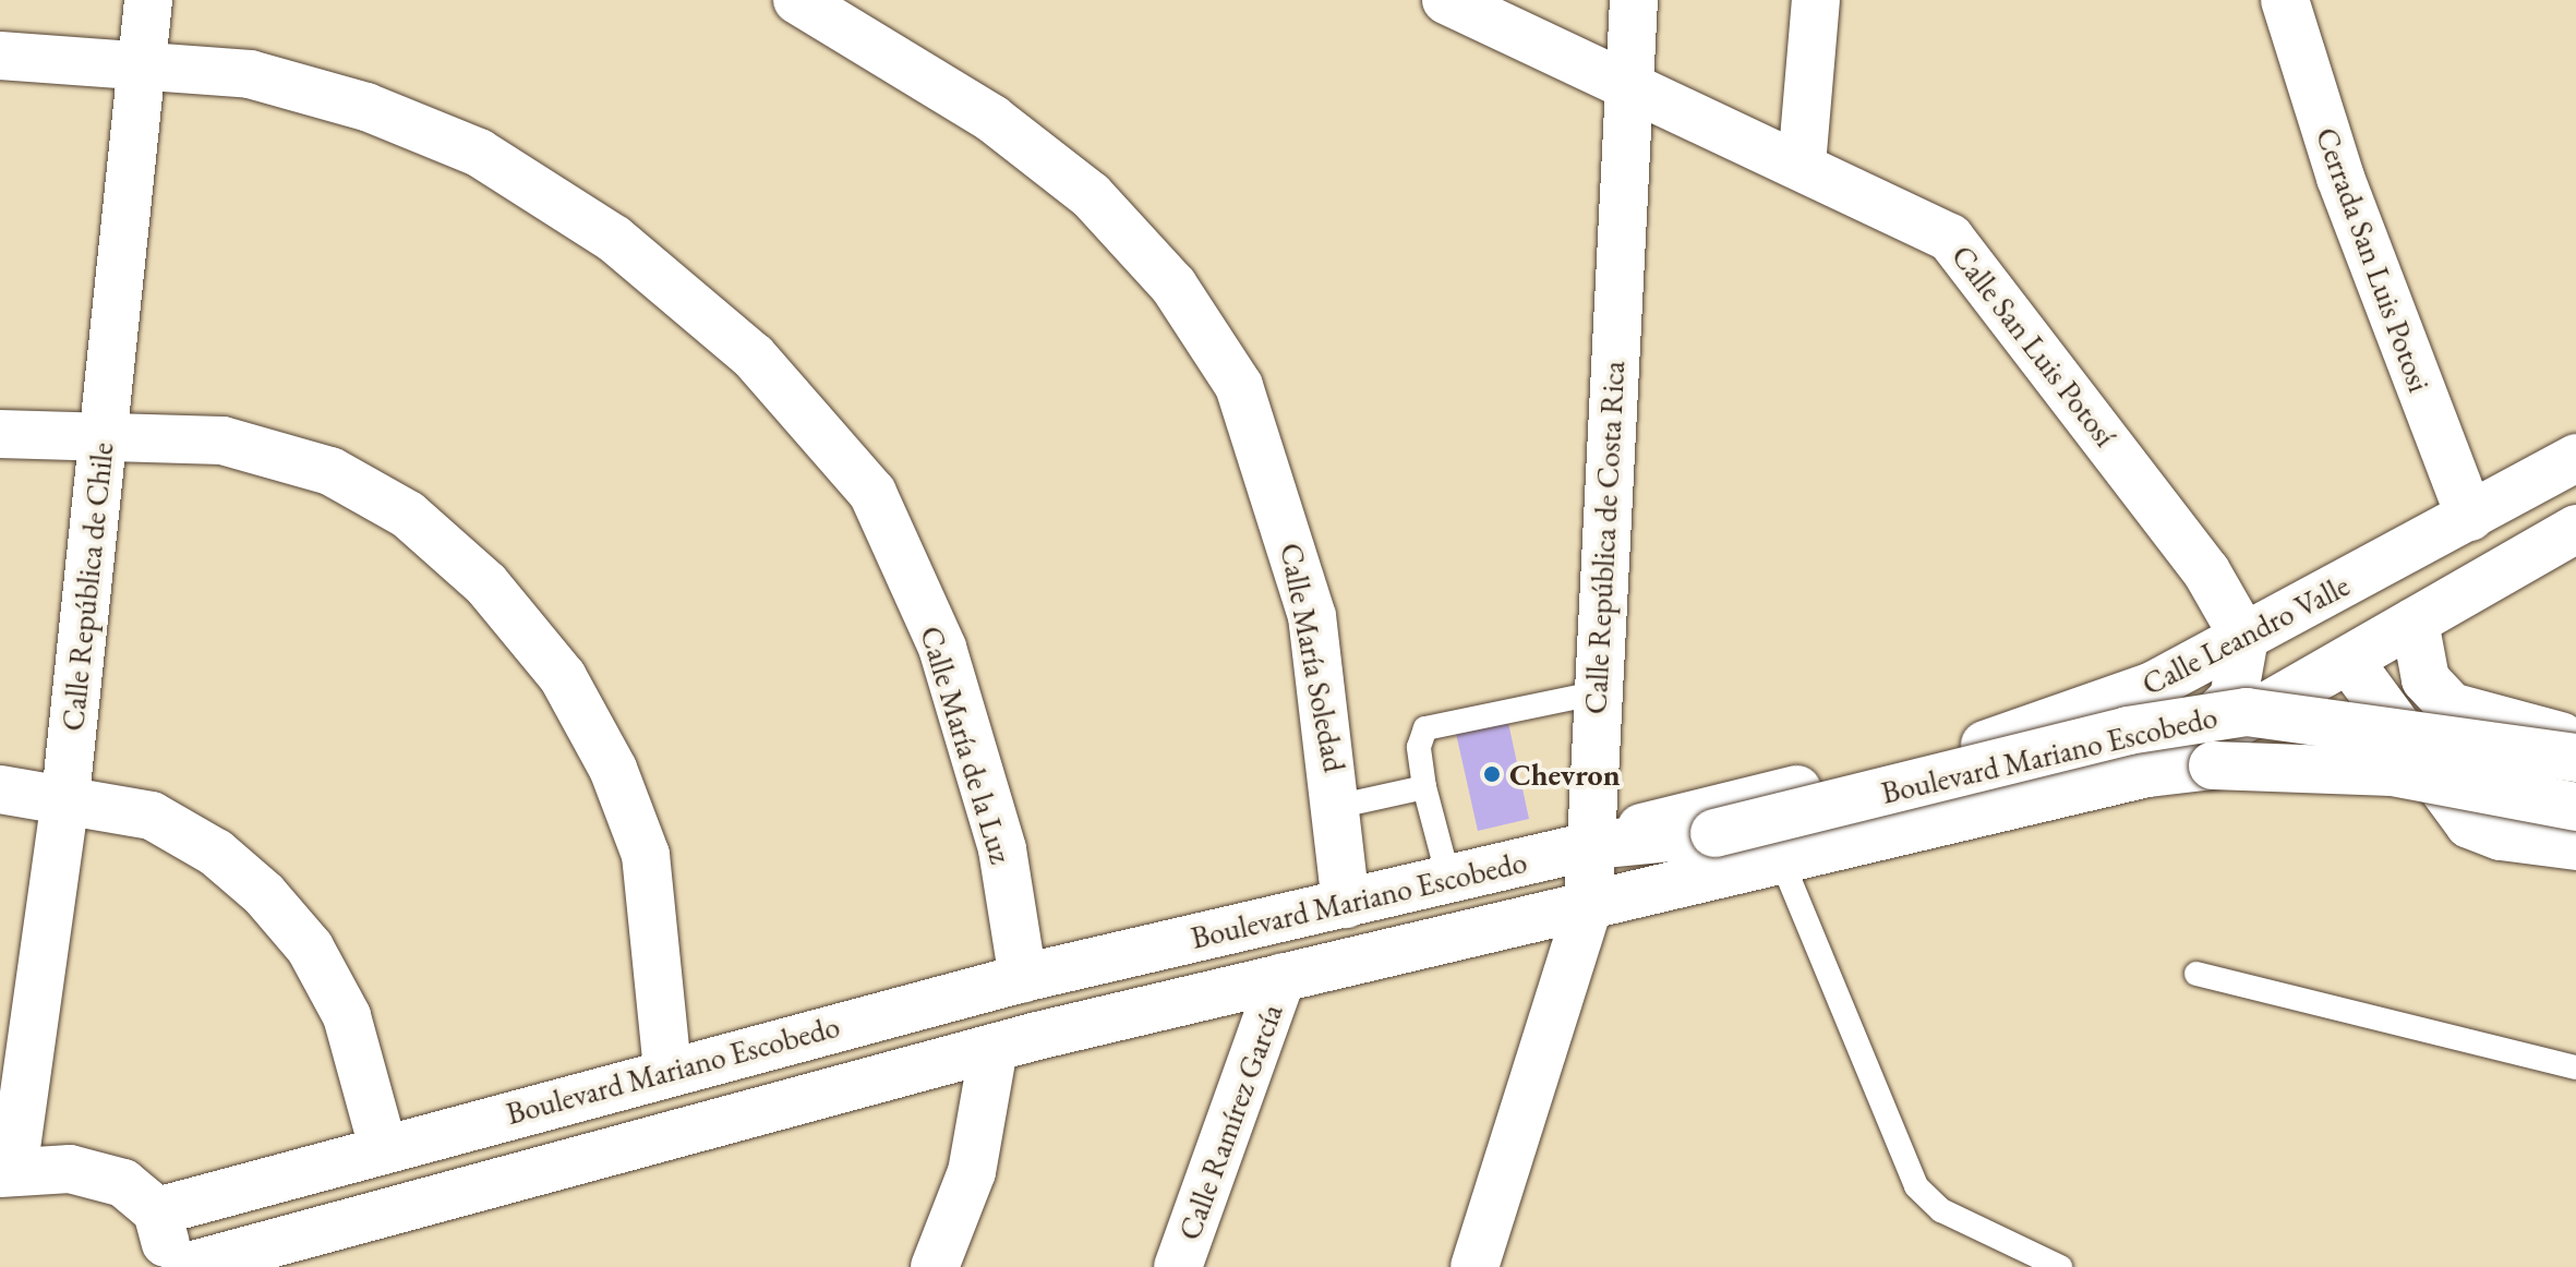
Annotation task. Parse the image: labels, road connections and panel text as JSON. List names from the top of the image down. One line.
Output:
{"streets":{"street":["Cerrada San Luis Potosi","Calle San Luis Potosí","Calle República de Costa Rica","Calle República de Chile","Calle Leandro Valle","Calle María Soledad","Calle María de la Luz","Boulevard Mariano Escobedo","Calle Ramírez García"]},"crossings":[["Cerrada San Luis Potosi","Calle Leandro Valle"],["Calle San Luis Potosí","Calle República de Costa Rica"],["Calle San Luis Potosí","Calle Leandro Valle"],["Calle República de Costa Rica","Calle Leandro Valle"],["Calle República de Costa Rica","Boulevard Mariano Escobedo"],["Calle República de Chile","Calle María de la Luz"],["Calle Leandro Valle","Boulevard Mariano Escobedo"],["Calle María Soledad","Boulevard Mariano Escobedo"],["Calle María de la Luz","Boulevard Mariano Escobedo"],["Boulevard Mariano Escobedo","Calle Ramírez García"]],"places":["Chevron"]}
